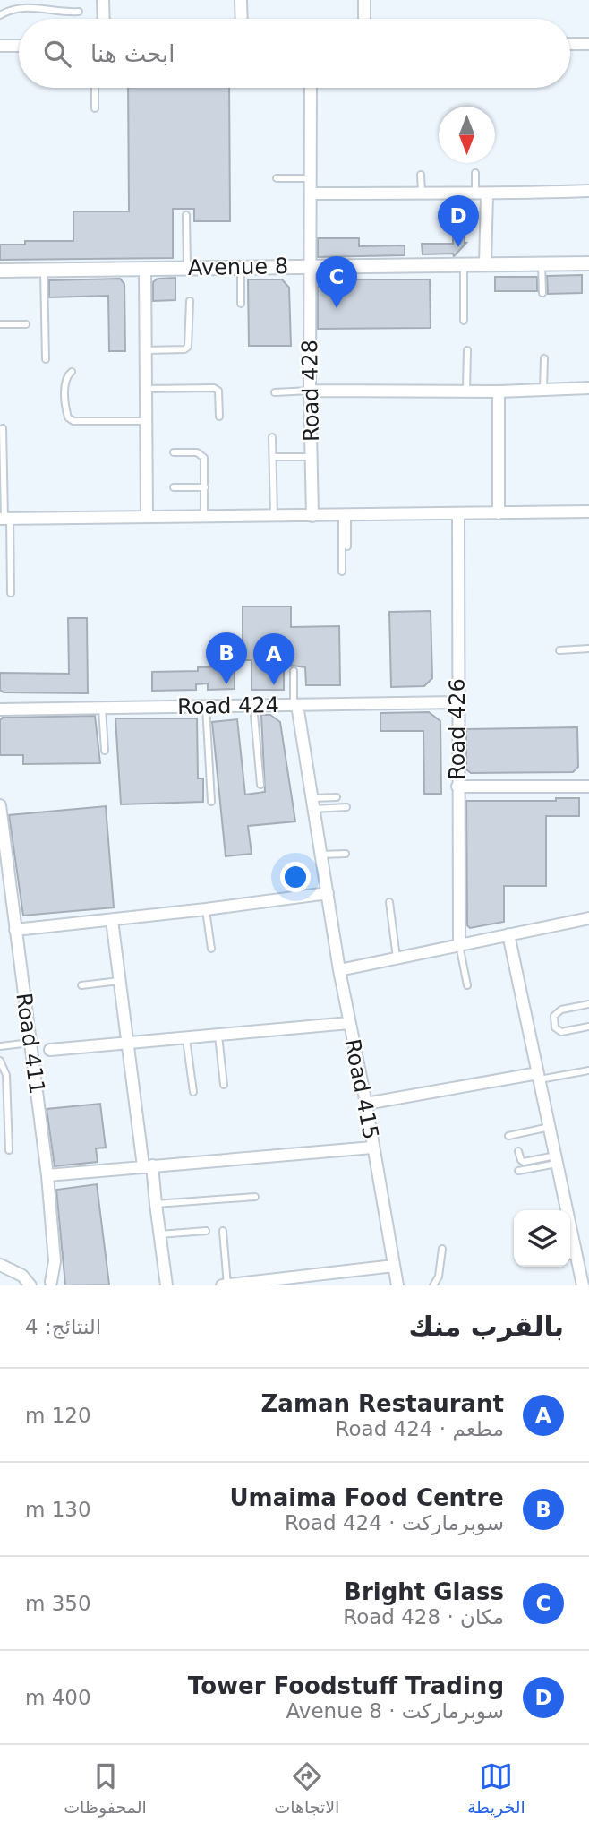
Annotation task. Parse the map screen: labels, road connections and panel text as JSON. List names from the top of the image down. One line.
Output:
{"streets":{"street":["Avenue 8","Road 428","Road 424","Road 426","Road 411","Road 415"]},"crossings":[["Avenue 8","Road 428"],["Road 424","Road 426"],["Road 424","Road 415"]],"north":"bottom","page":{"search":"ابحث هنا","pins":["D","C","B","A"],"heading":["بالقرب منك","النتائج: 4"],"list":[{"mark":"A","name":"Zaman Restaurant","note":"مطعم · Road 424","value":"120 m"},{"mark":"B","name":"Umaima Food Centre","note":"سوبرماركت · Road 424","value":"130 m"},{"mark":"C","name":"Bright Glass","note":"مكان · Road 428","value":"350 m"},{"mark":"D","name":"Tower Foodstuff Trading","note":"سوبرماركت · Avenue 8","value":"400 m"}],"nav":["الخريطة","الاتجاهات","المحفوظات"]}}
